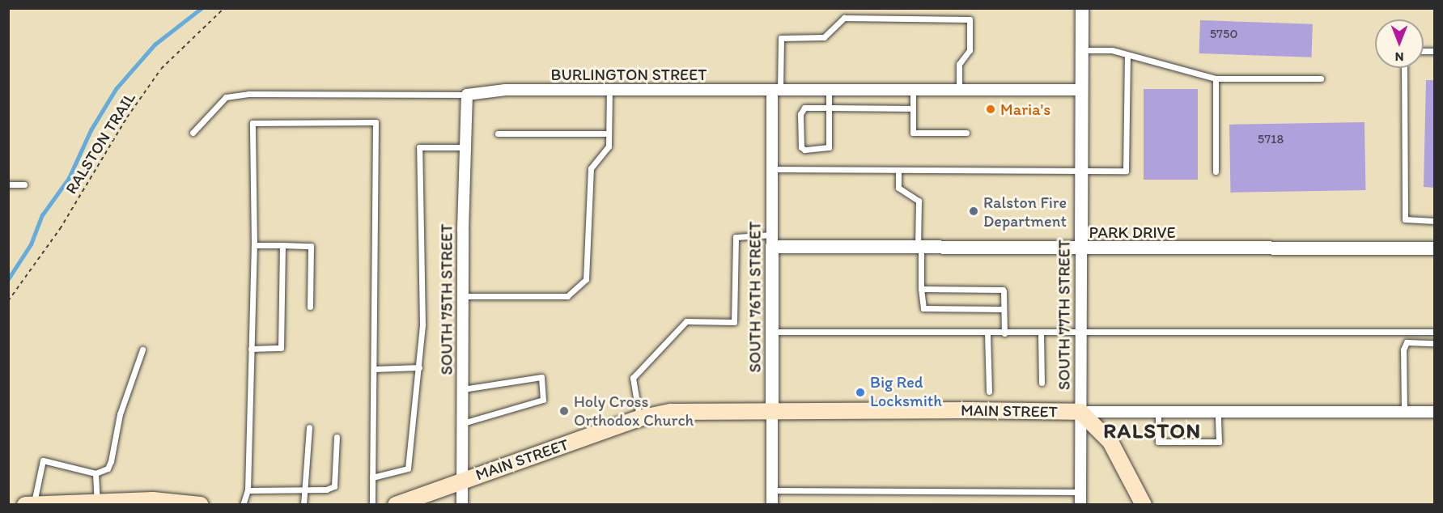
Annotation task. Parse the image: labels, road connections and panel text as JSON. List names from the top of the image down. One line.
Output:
{"streets":{"main road":["MAIN STREET"],"street":["BURLINGTON STREET","PARK DRIVE","SOUTH 76TH STREET","SOUTH 75TH STREET","SOUTH 77TH STREET"],"path":["RALSTON TRAIL"]},"crossings":[["BURLINGTON STREET","SOUTH 76TH STREET"],["BURLINGTON STREET","SOUTH 75TH STREET"],["BURLINGTON STREET","SOUTH 77TH STREET"],["PARK DRIVE","SOUTH 76TH STREET"],["PARK DRIVE","SOUTH 77TH STREET"],["SOUTH 76TH STREET","MAIN STREET"],["SOUTH 75TH STREET","MAIN STREET"],["SOUTH 77TH STREET","MAIN STREET"]],"districts":["RALSTON"],"places":["Maria's","Ralston Fire Department","Big Red Locksmith","Holy Cross Orthodox Church"],"house_numbers":["5750","5718"],"north":"bottom"}
